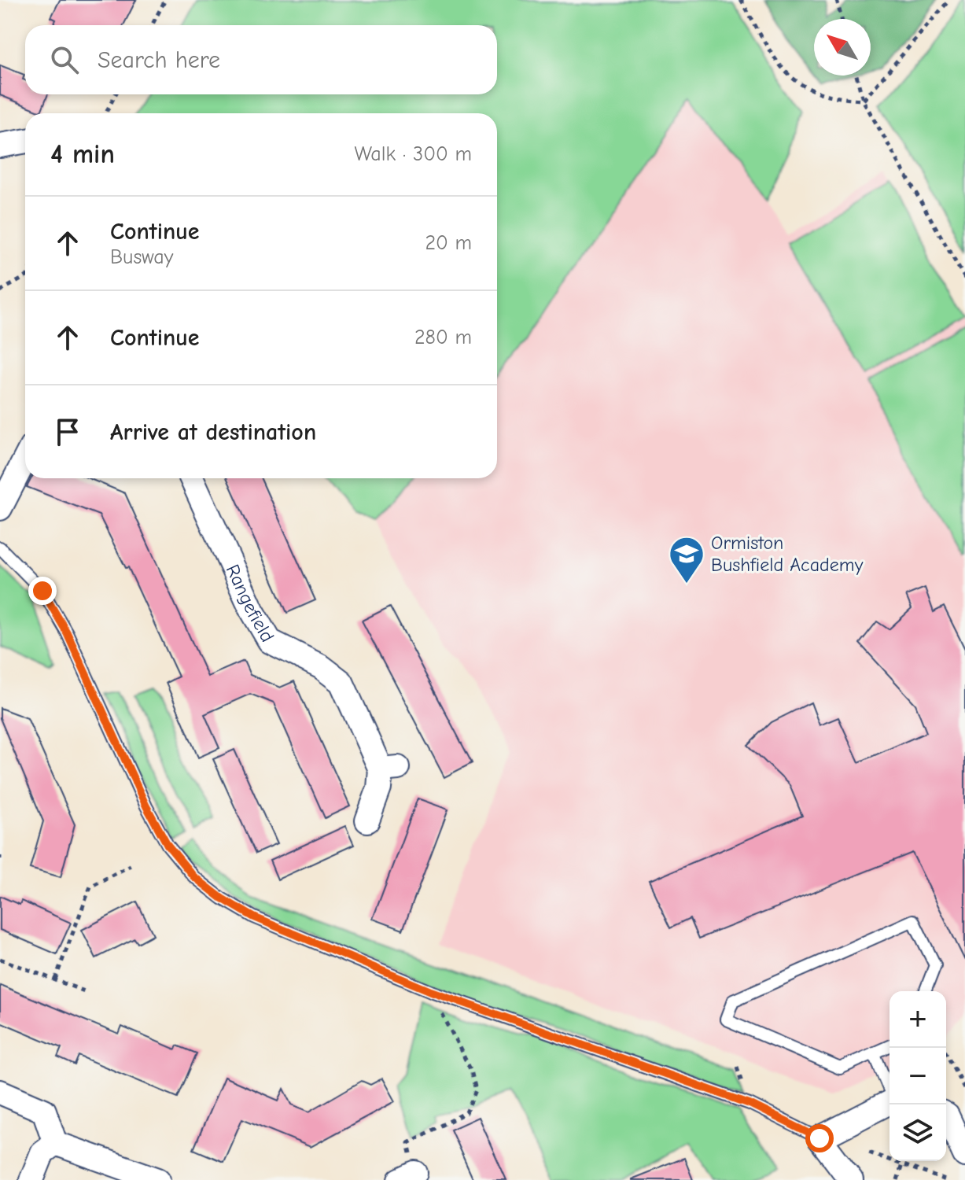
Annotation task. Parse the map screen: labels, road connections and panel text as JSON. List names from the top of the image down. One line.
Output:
{"streets":{"street":["Rangefield"]},"places":{"school or university":["Ormiston Bushfield Academy"]},"north":"top left","page":{"search":"Search here","heading":["4 min","Walk · 300 m"],"list":[["Continue","Busway","20 m"],["Continue","280 m"],"Arrive at destination"],"map_buttons":["+","−"]}}
